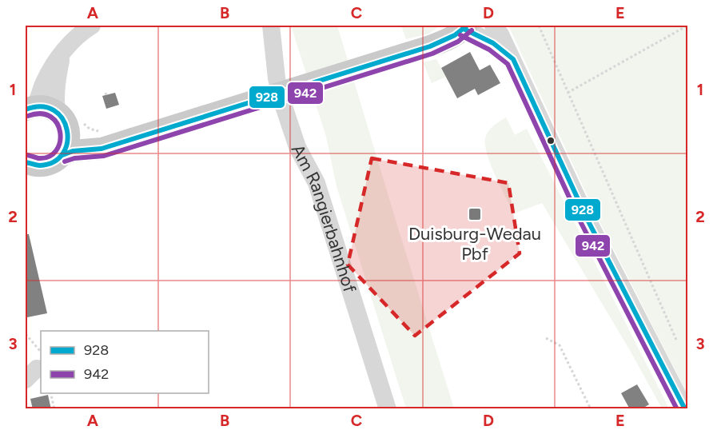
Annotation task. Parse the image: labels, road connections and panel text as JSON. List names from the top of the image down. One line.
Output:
{"streets":{"street":["Am Rangierbahnhof"]},"places":{"transit":["Duisburg-Wedau Pbf"]},"lines":["transit line 928","transit line 942"],"legend":["928","942"],"grid":{"columns":["A","B","C","D","E"],"rows":["1","2","3"]}}
